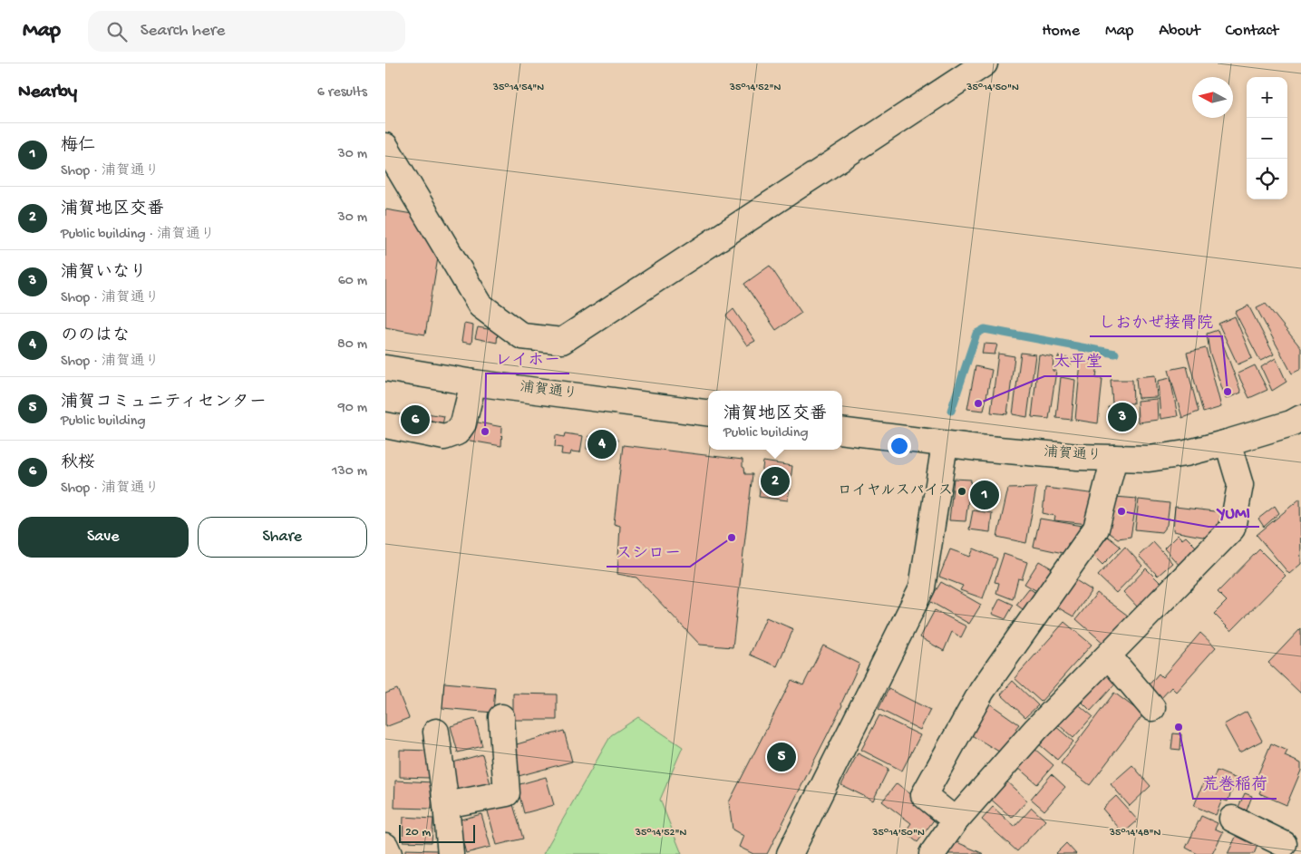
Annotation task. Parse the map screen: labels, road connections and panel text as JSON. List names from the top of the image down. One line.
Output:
{"streets":{"street":["浦賀通り"]},"places":["しおかぜ接骨院","太平堂","レイホー","ロイヤルスパイス","YUMI","スシロー","荒巻稲荷"],"scale_bar":"20 m","north":"left","page":{"header":"Map","search":"Search here","nav":["Home","Map","About","Contact"],"heading":["Nearby","6 results"],"map_buttons":["+","−"],"list":[{"mark":"1","name":"梅仁","note":"Shop · 浦賀通り","value":"30 m"},{"mark":"2","name":"浦賀地区交番","note":"Public building · 浦賀通り","value":"30 m"},{"mark":"3","name":"浦賀いなり","note":"Shop · 浦賀通り","value":"60 m"},{"mark":"4","name":"ののはな","note":"Shop · 浦賀通り","value":"80 m"},{"mark":"5","name":"浦賀コミュニティセンター","note":"Public building","value":"90 m"},{"mark":"6","name":"秋桜","note":"Shop · 浦賀通り","value":"130 m"}],"popup":["浦賀地区交番","Public building"],"pins":["3","6","4","2","1","5"],"buttons":["Save","Share"],"scale":"20 m"},"coordinates":["35°14'54\"N","35°14'52\"N","35°14'50\"N","35°14'48\"N"]}
